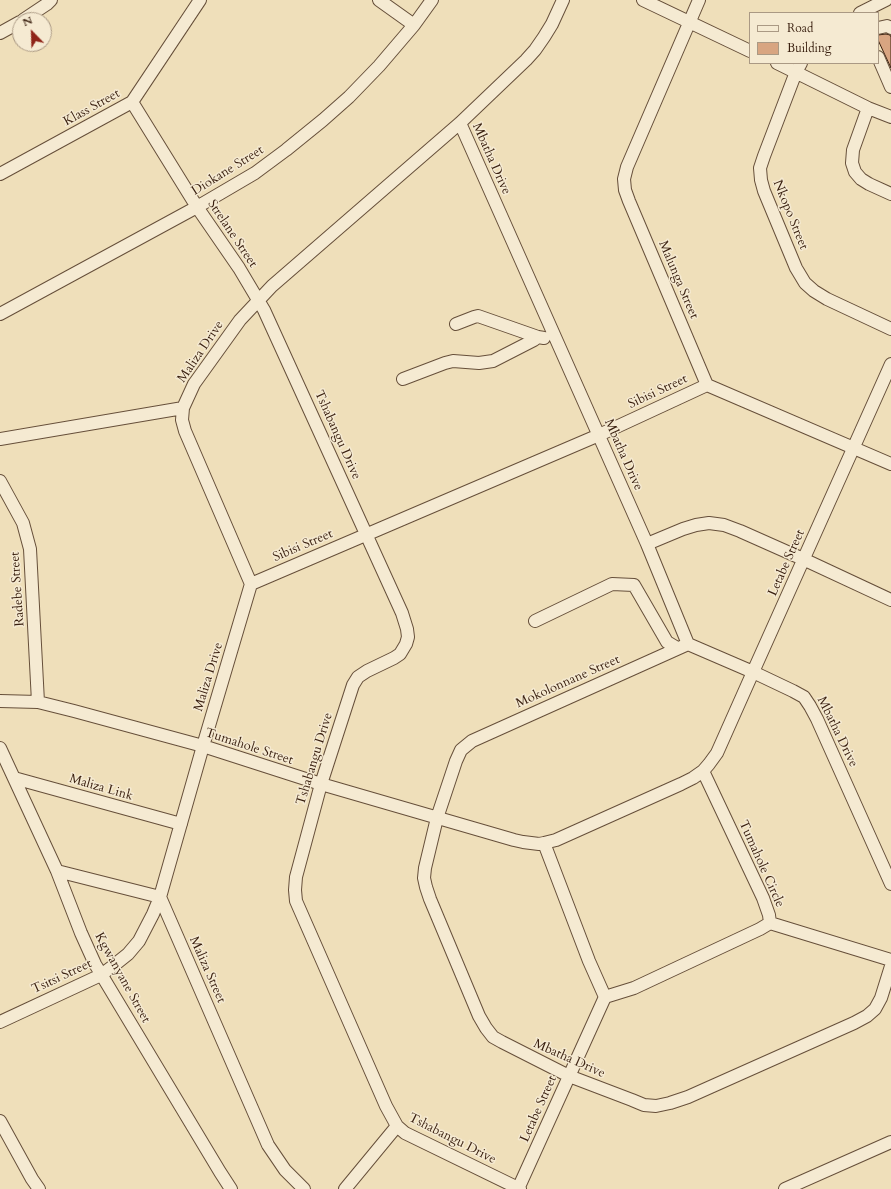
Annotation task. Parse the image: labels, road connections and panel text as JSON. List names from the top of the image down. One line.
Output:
{"streets":{"street":["Klass Street","Mbatha Drive","Diokane Street","Nkopo Street","Strelane Street","Malunga Street","Maliza Drive","Sibisi Street","Tshabangu Drive","Letabe Street","Radebe Street","Mokolonnane Street","Tumahole Street","Maliza Link","Tumahole Circle","Maliza Street","Tsitsi Street","Kgwanyane Street"]},"crossings":[["Klass Street","Strelane Street"],["Mbatha Drive","Maliza Drive"],["Mbatha Drive","Sibisi Street"],["Mbatha Drive","Letabe Street"],["Mbatha Drive","Mokolonnane Street"],["Mbatha Drive","Tumahole Street"],["Diokane Street","Strelane Street"],["Strelane Street","Maliza Drive"],["Strelane Street","Tshabangu Drive"],["Malunga Street","Sibisi Street"],["Maliza Drive","Sibisi Street"],["Maliza Drive","Tshabangu Drive"],["Maliza Drive","Tumahole Street"],["Sibisi Street","Tshabangu Drive"],["Tshabangu Drive","Letabe Street"],["Tshabangu Drive","Tumahole Street"],["Letabe Street","Tumahole Circle"],["Radebe Street","Tumahole Street"],["Maliza Link","Kgwanyane Street"],["Maliza Street","Tsitsi Street"],["Tsitsi Street","Kgwanyane Street"]],"legend":["Road","Building"],"north":"top left"}
